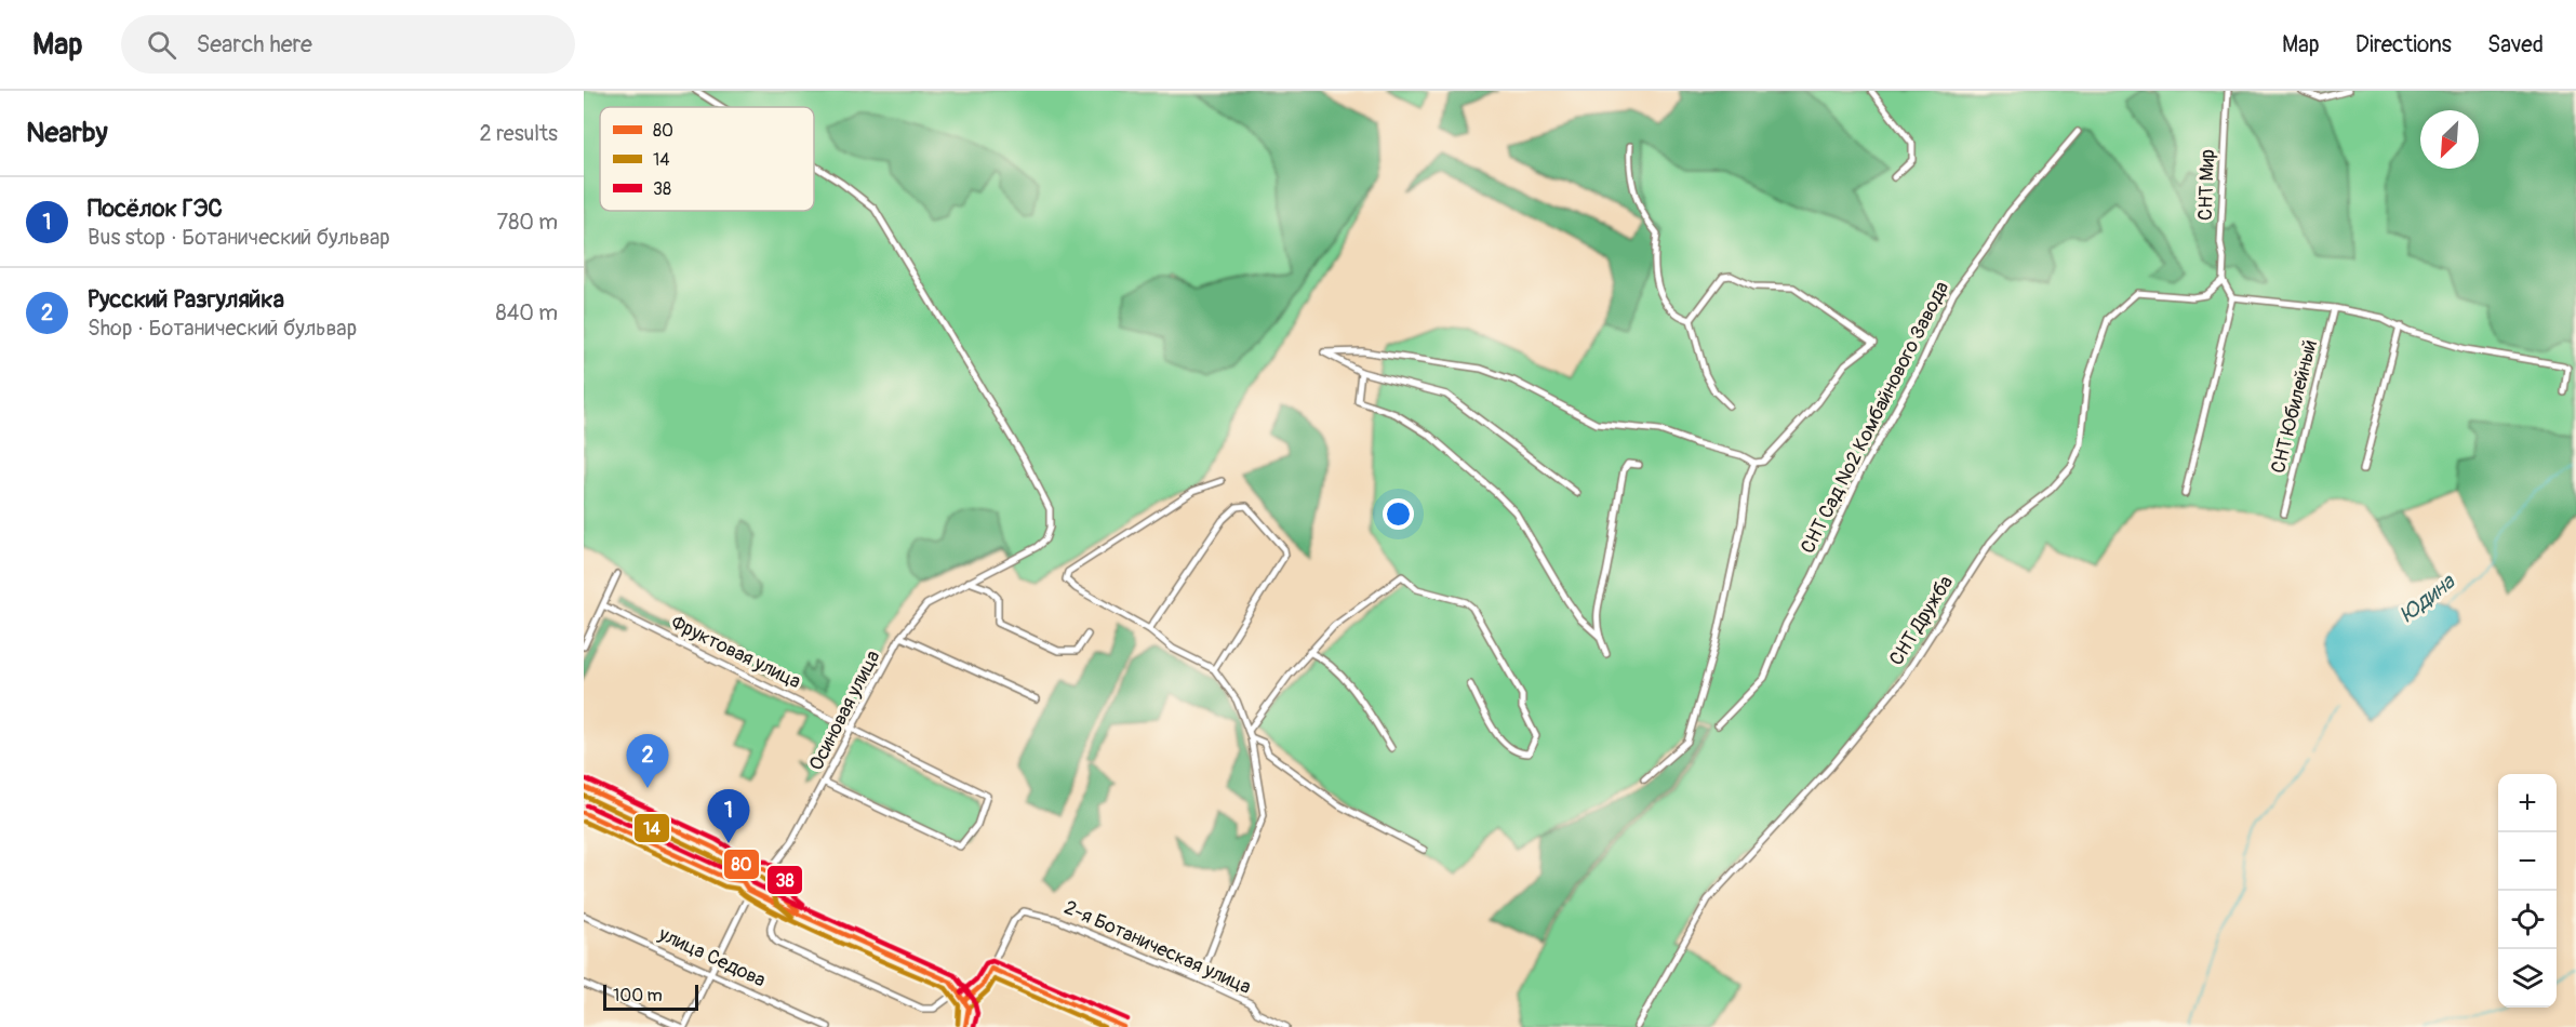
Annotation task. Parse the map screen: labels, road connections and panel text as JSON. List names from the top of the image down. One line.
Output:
{"streets":{"street":["СНТ Мир","СНТ Юбилейный","СНТ Сад №2 Комбайнового Завода","СНТ Дружба","Фруктовая улица","Осиновая улица","2-я Ботаническая улица","улица Седова"]},"crossings":[["СНТ Мир","СНТ Дружба"],["Фруктовая улица","Осиновая улица"]],"water":["Юдина"],"lines":["transit line 38","transit line 80","transit line 14"],"legend":["80","14","38"],"scale_bar":"100 m","north":"bottom left","page":{"header":"Map","search":"Search here","nav":["Map","Directions","Saved"],"heading":["Nearby","2 results"],"list":[{"mark":"1","name":"Посёлок ГЭС","note":"Bus stop · Ботанический бульвар","value":"780 m"},{"mark":"2","name":"Русский Разгуляйка","note":"Shop · Ботанический бульвар","value":"840 m"}],"pins":["2","1"],"map_buttons":["+","−"],"scale":"100 m"}}
